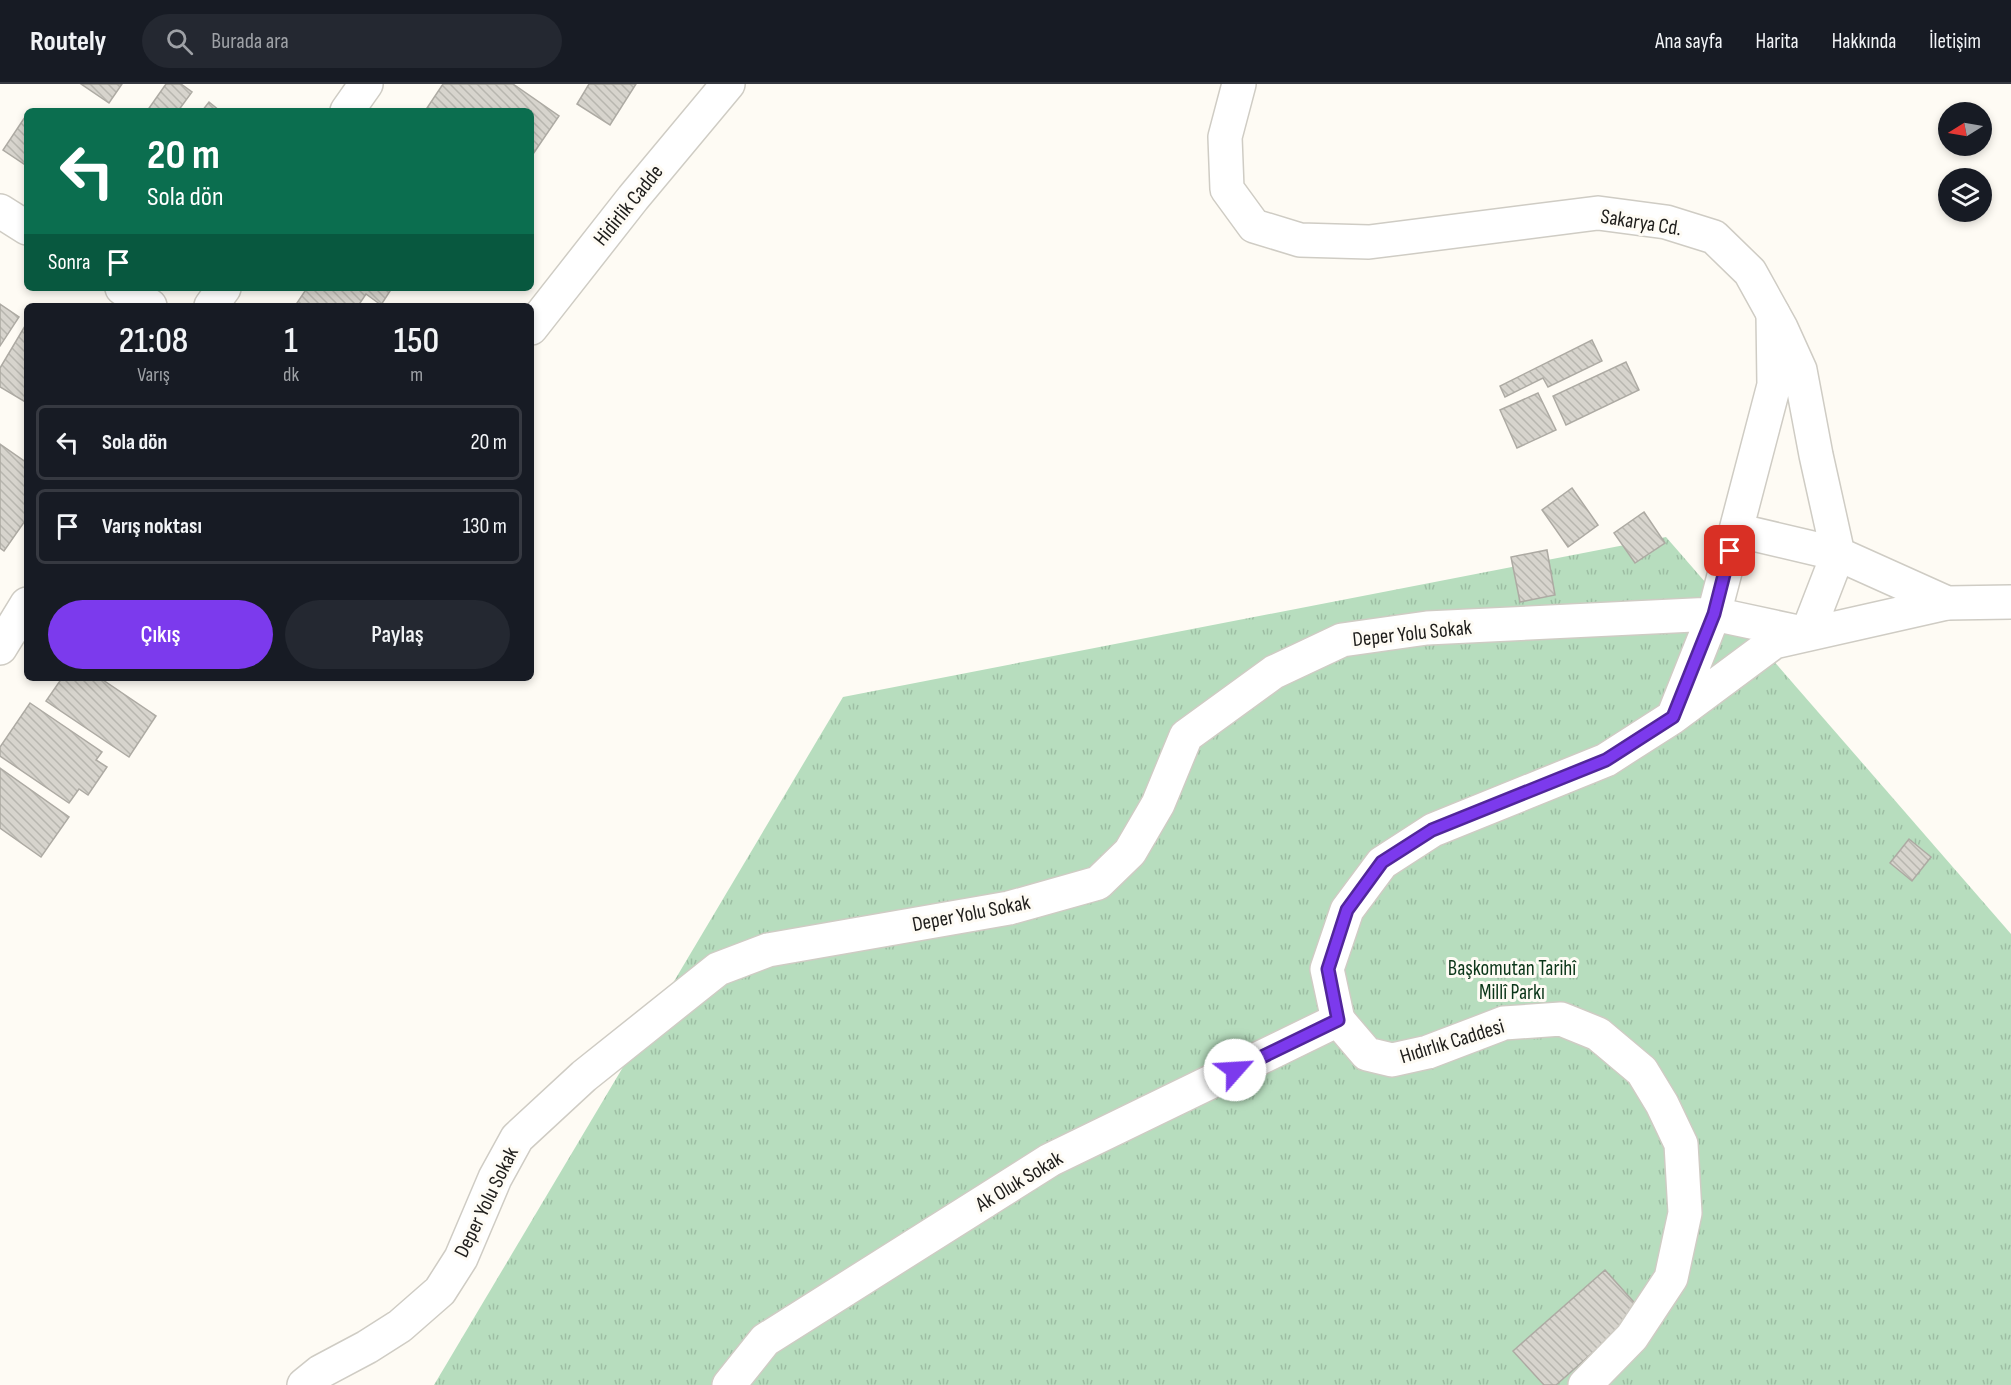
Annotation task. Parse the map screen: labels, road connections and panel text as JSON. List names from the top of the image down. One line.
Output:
{"streets":{"street":["Hidirlik Cadde","Sakarya Cd.","Deper Yolu Sokak","Hıdırlık Caddesi","Ak Oluk Sokak"]},"crossings":[["Hıdırlık Caddesi","Ak Oluk Sokak"]],"parks":["Başkomutan Tarihî Millî Parkı"],"north":"left","page":{"header":"Routely","search":"Burada ara","nav":["Ana sayfa","Harita","Hakkında","İletişim"],"turn":["20 m","Sola dön"],"then":"Sonra","eta":["21:08","Varış","1","dk","150","m"],"list":[{"name":"Sola dön","value":"20 m"},{"name":"Varış noktası","value":"130 m"}],"buttons":["Çıkış","Paylaş"]}}
